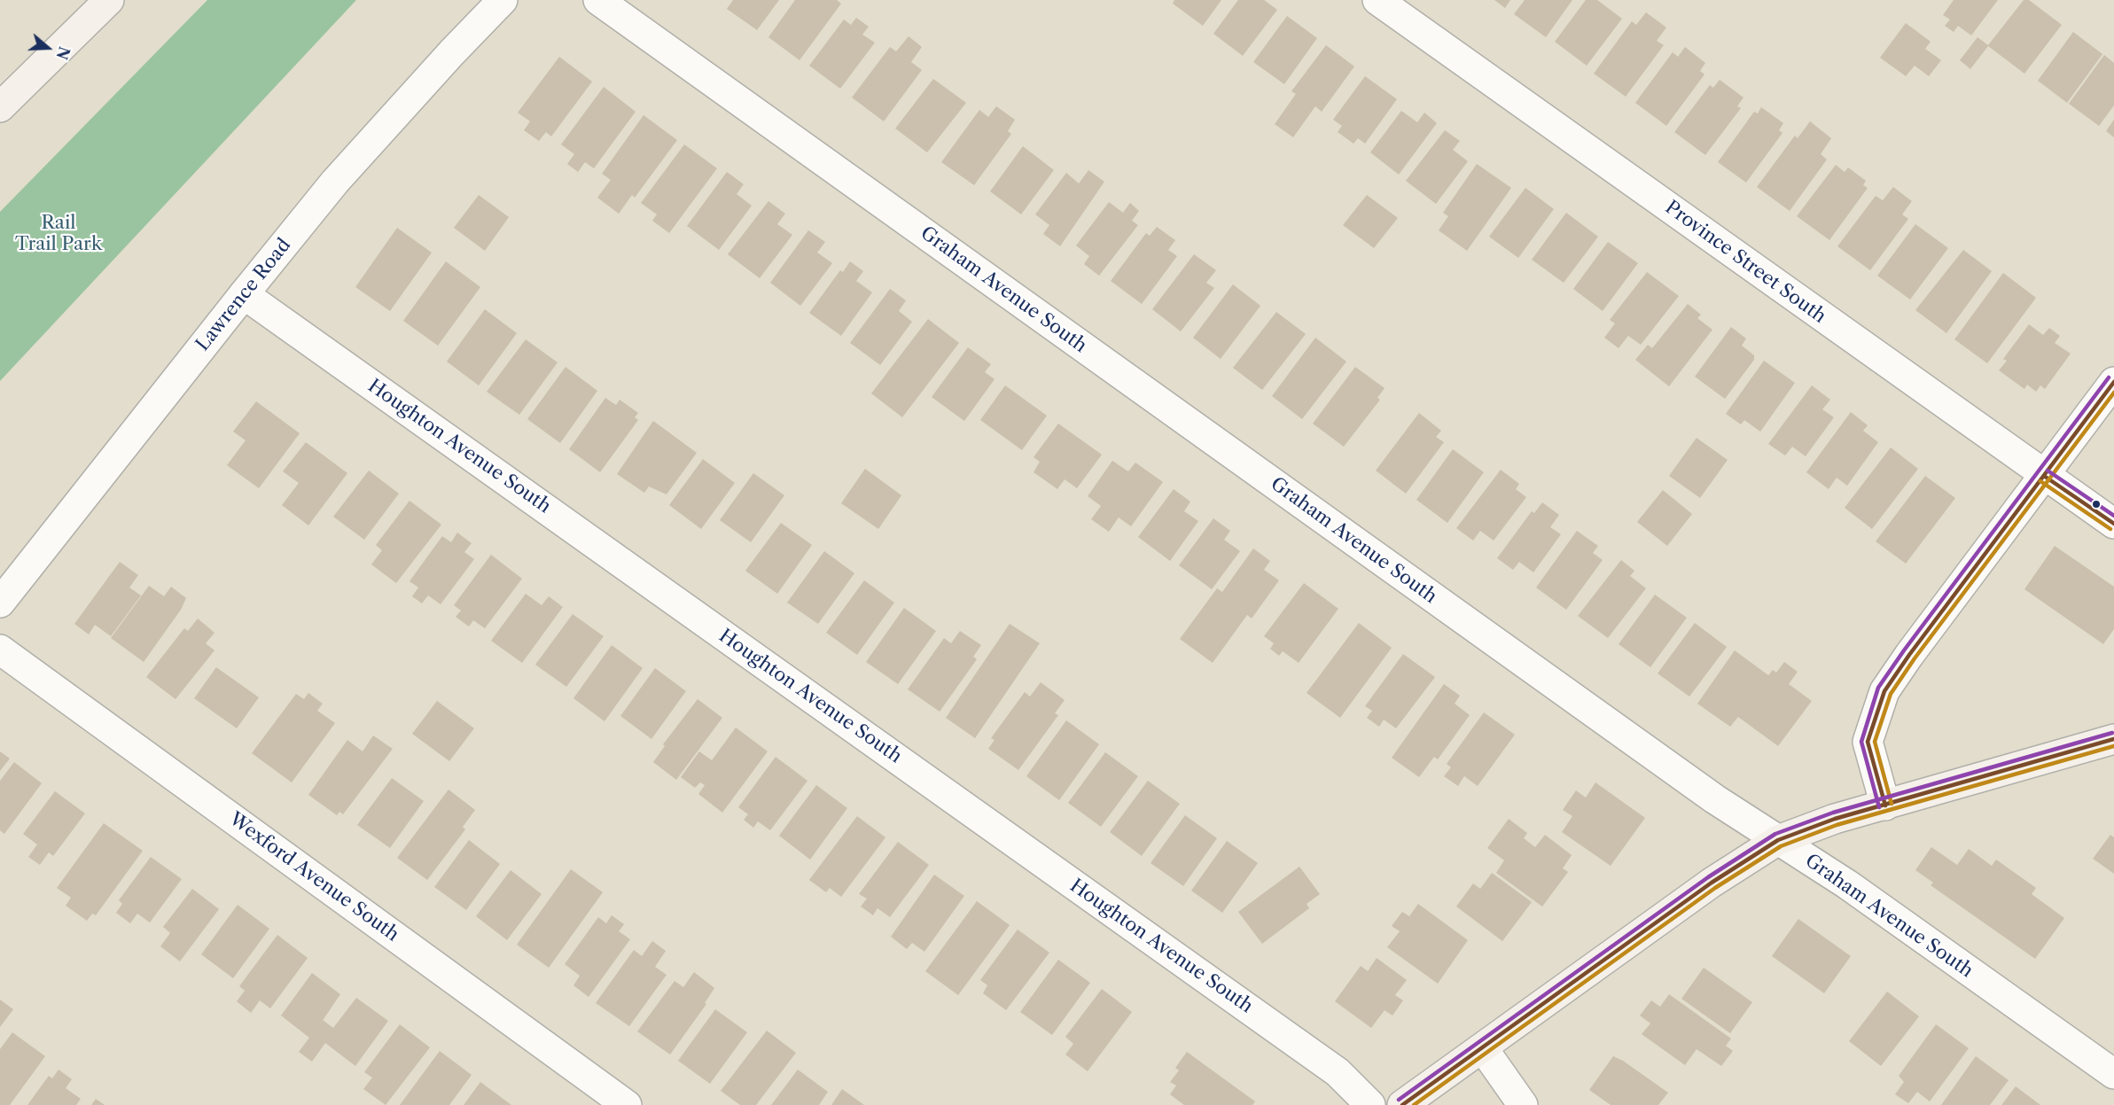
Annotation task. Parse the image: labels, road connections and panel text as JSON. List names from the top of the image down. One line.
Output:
{"streets":{"street":["Province Street South","Graham Avenue South","Lawrence Road","Houghton Avenue South","Wexford Avenue South"]},"crossings":[["Lawrence Road","Houghton Avenue South"]],"parks":["Rail Trail Park"],"north":"right"}
